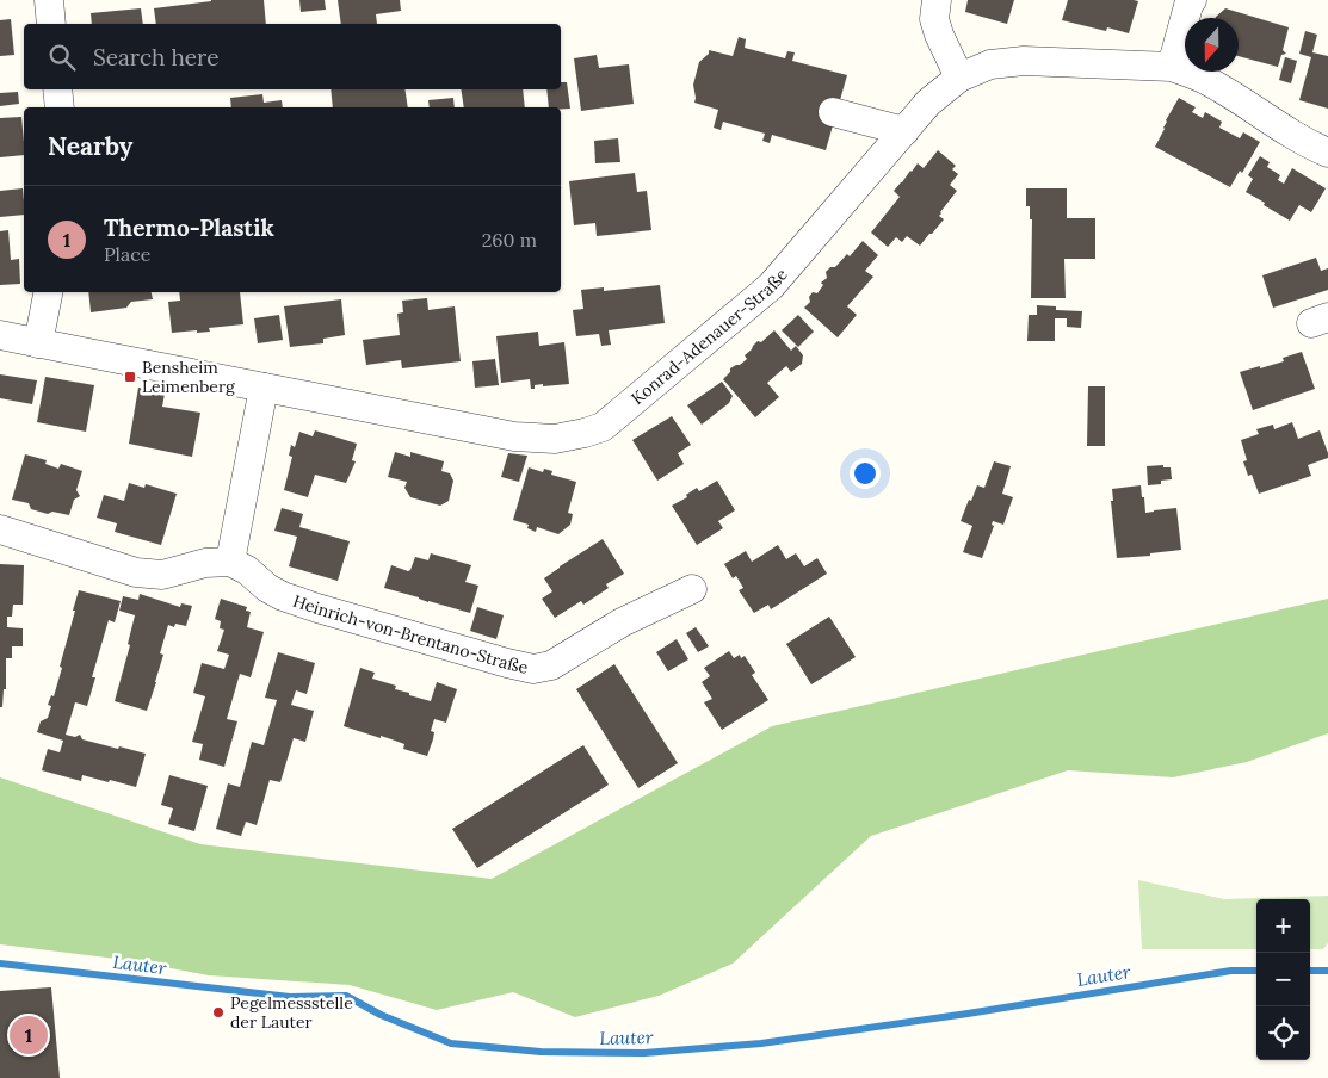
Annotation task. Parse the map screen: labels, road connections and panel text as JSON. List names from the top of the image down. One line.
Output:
{"streets":{"street":["Konrad-Adenauer-Straße","Heinrich-von-Brentano-Straße"]},"water":["Lauter"],"places":{"transit":["Bensheim Leimenberg"],"other":["Pegelmessstelle der Lauter"]},"north":"bottom","page":{"search":"Search here","heading":"Nearby","list":[{"mark":"1","name":"Thermo-Plastik","note":"Place","value":"260 m"}],"map_buttons":["+","−"],"pins":"1"}}
